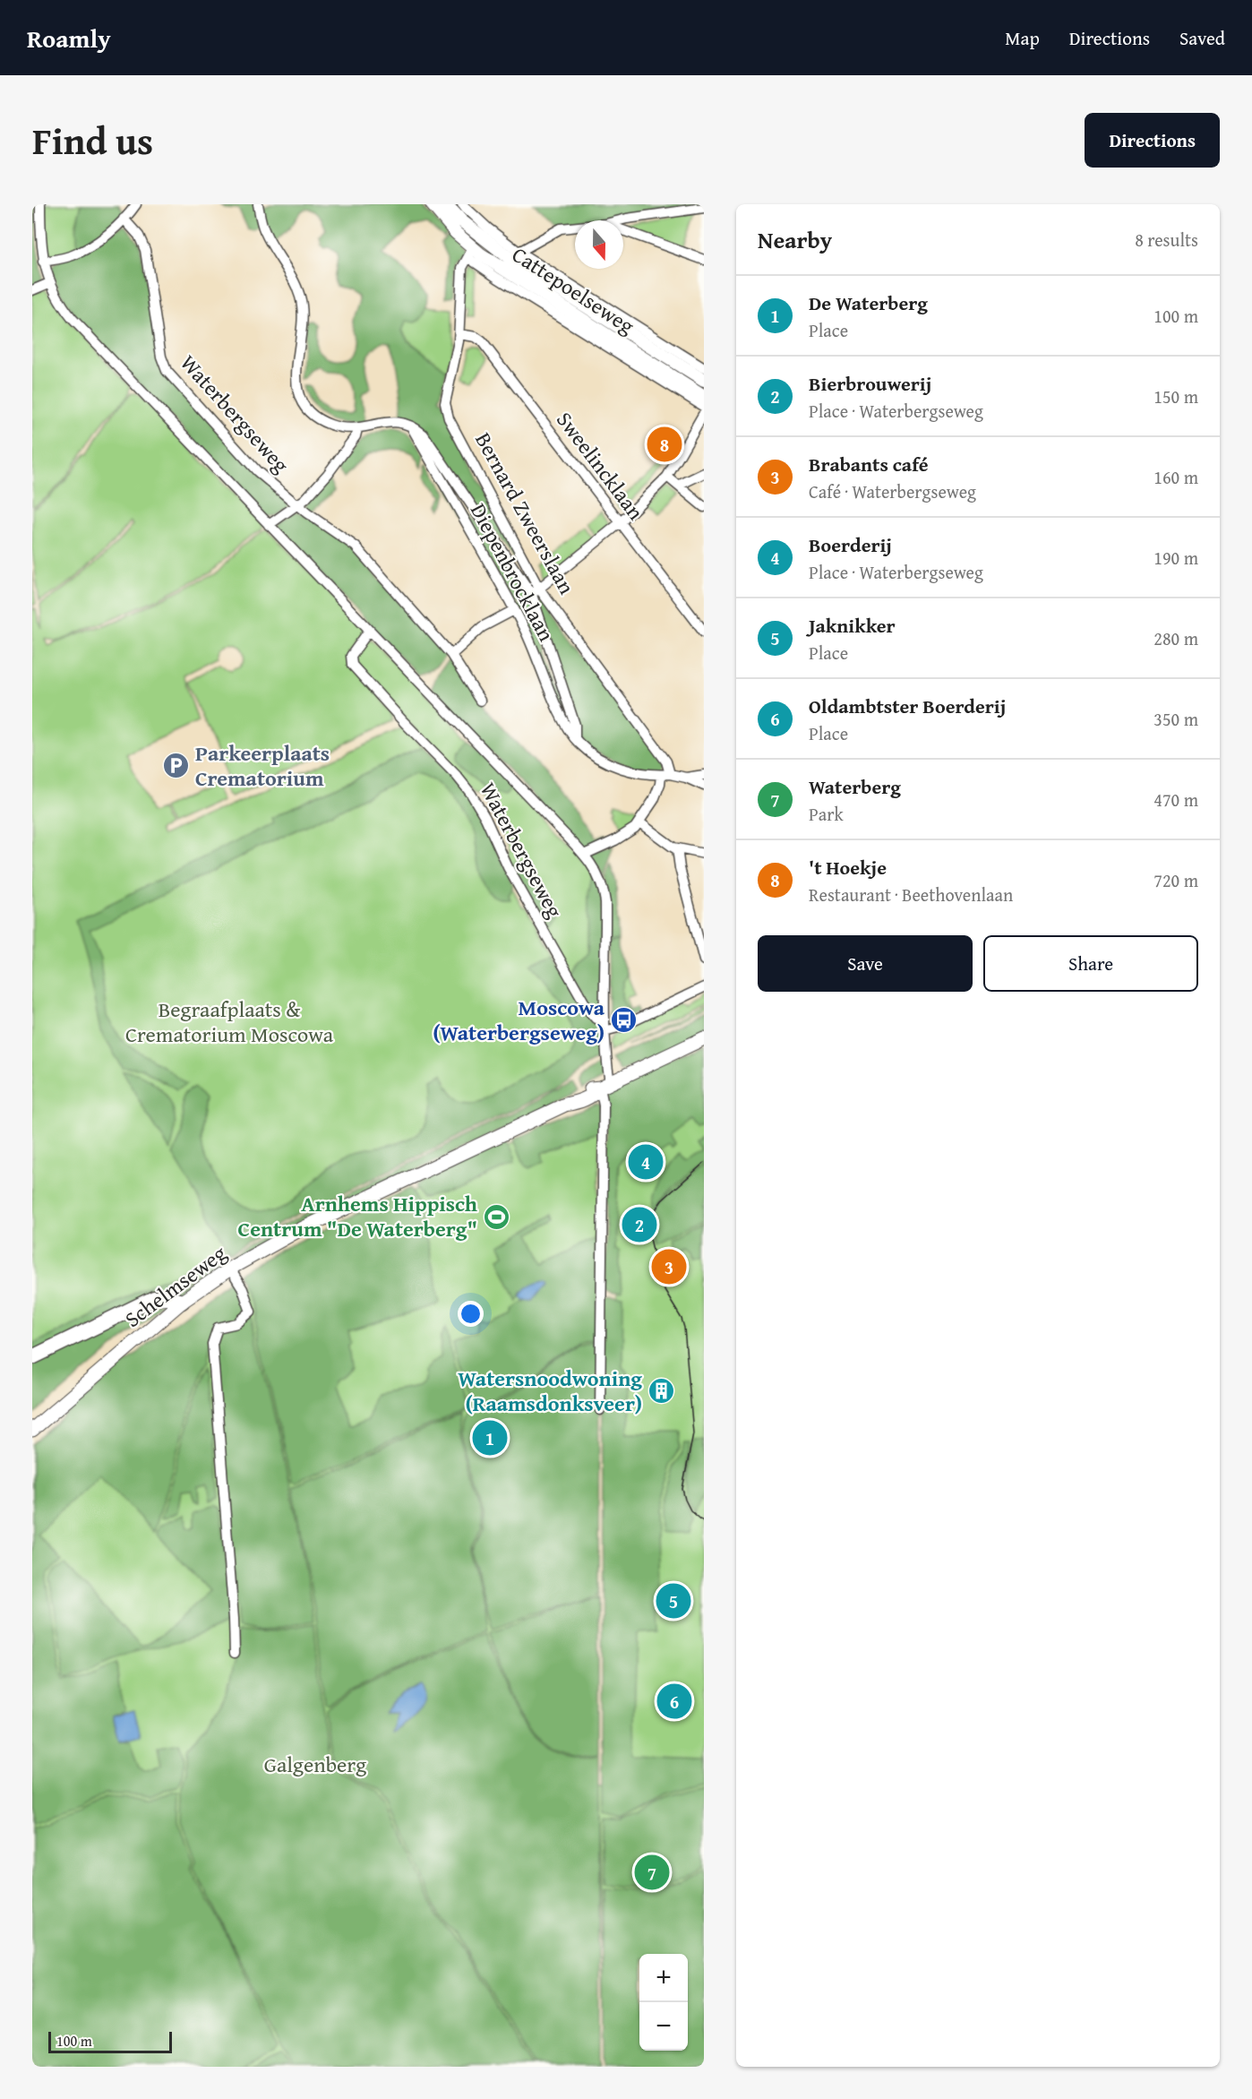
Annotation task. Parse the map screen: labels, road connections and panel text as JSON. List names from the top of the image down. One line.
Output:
{"streets":{"main road":["Schelmseweg"],"street":["Cattepoelseweg","Waterbergseweg","Sweelincklaan","Bernard Zweerslaan","Diepenbrocklaan"]},"crossings":[["Cattepoelseweg","Bernard Zweerslaan"],["Waterbergseweg","Schelmseweg"],["Sweelincklaan","Bernard Zweerslaan"],["Bernard Zweerslaan","Diepenbrocklaan"]],"parks":["Begraafplaats & Crematorium Moscowa","Galgenberg"],"places":{"parking":["Parkeerplaats Crematorium"],"bus stop":["Moscowa (Waterbergseweg)"],"sports":["Arnhems Hippisch Centrum \"De Waterberg\""],"building":["Watersnoodwoning (Raamsdonksveer)"]},"scale_bar":"100 m","north":"bottom","page":{"header":"Roamly","nav":["Map","Directions","Saved"],"title":"Find us","buttons":["Directions",["Save","Share"]],"heading":["Nearby","8 results"],"list":[{"mark":"1","name":"De Waterberg","note":"Place","value":"100 m"},{"mark":"2","name":"Bierbrouwerij","note":"Place · Waterbergseweg","value":"150 m"},{"mark":"3","name":"Brabants café","note":"Café · Waterbergseweg","value":"160 m"},{"mark":"4","name":"Boerderij","note":"Place · Waterbergseweg","value":"190 m"},{"mark":"5","name":"Jaknikker","note":"Place","value":"280 m"},{"mark":"6","name":"Oldambtster Boerderij","note":"Place","value":"350 m"},{"mark":"7","name":"Waterberg","note":"Park","value":"470 m"},{"mark":"8","name":"'t Hoekje","note":"Restaurant · Beethovenlaan","value":"720 m"}],"pins":["8","4","2","3","1","5","6","7"],"map_buttons":["+","−"],"scale":"100 m"}}
